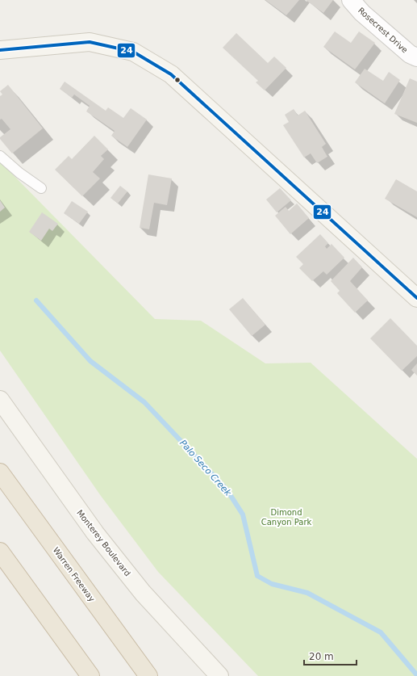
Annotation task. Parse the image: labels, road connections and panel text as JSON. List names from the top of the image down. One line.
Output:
{"streets":{"highway":["Warren Freeway"],"street":["Rosecrest Drive","Monterey Boulevard"]},"water":["Palo Seco Creek"],"parks":["Dimond Canyon Park"],"lines":["transit line 24"],"scale_bar":"20 m"}
